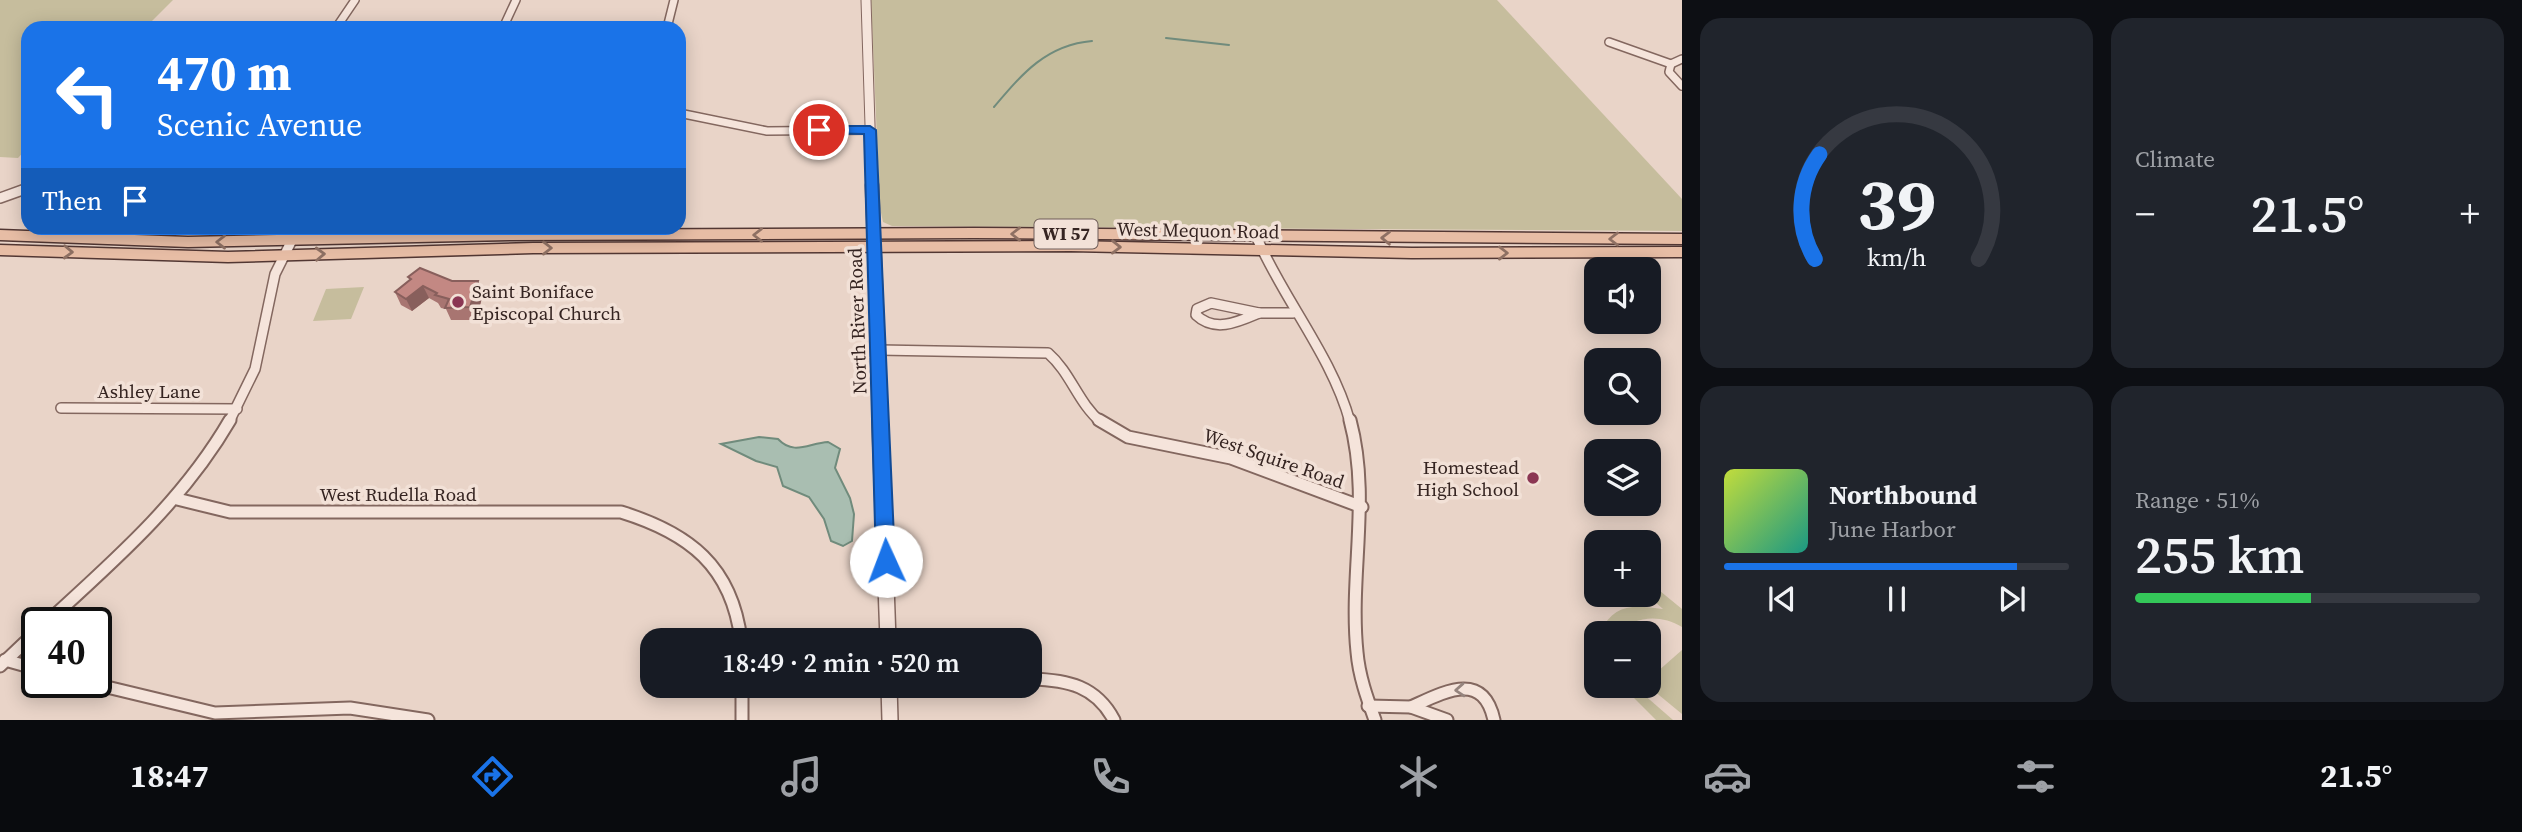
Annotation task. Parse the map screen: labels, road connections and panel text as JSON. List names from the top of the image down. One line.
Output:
{"streets":{"main road":["West Mequon Road","WI 57"],"street":["North River Road","Ashley Lane","West Squire Road","West Rudella Road"]},"crossings":[["West Mequon Road","North River Road"],["North River Road","West Squire Road"]],"places":["Saint Boniface Episcopal Church","Homestead High School"],"page":{"tile":["Climate",["Range · 51%","255 km"]],"turn":["470 m","Scenic Avenue"],"then":"Then","heat":["−","21.5°","+"],"map_buttons":["+","−"],"song":["Northbound","June Harbor"],"limit":"40","trip":"18:49 · 2 min · 520 m","tabs":["18:47","21.5°"],"gauge":["39","km/h"]}}
